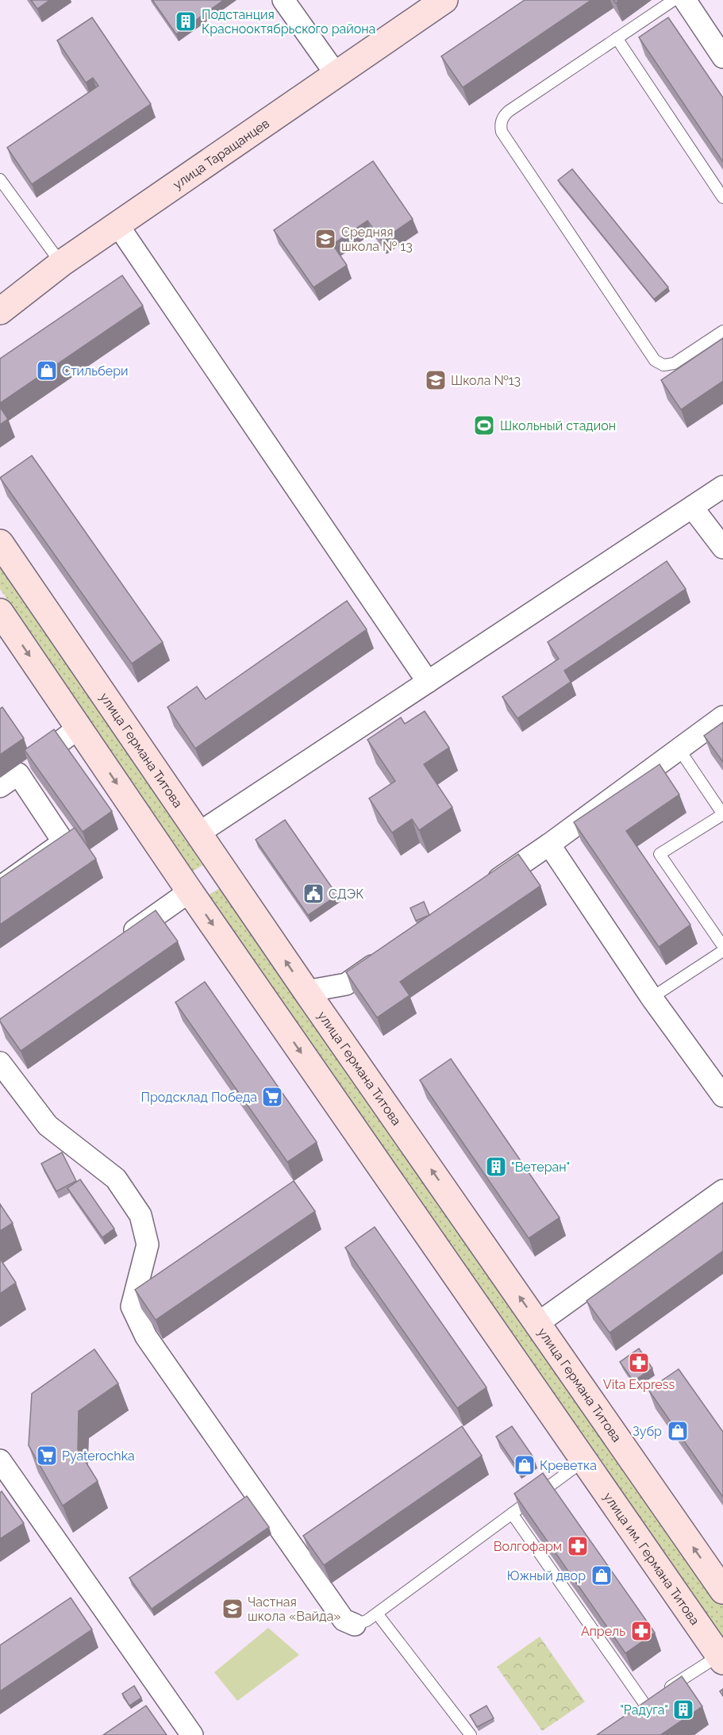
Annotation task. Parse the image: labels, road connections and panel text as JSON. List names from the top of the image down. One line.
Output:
{"streets":{"street":["улица Таращанцев","улица Германа Титова","улица им. Германа Титова"]},"places":{"building":["Подстанция Краснооктябрьского района","\"Ветеран\"","\"Радуга\""],"school or university":["Средняя школа № 13","Школа №13","Частная школа «Вайда»"],"shop":["Стильбери","Зубр","Креветка","Южный двор"],"sports":["Школьный стадион"],"public building":["СДЭК"],"supermarket":["Продсклад Победа","Pyaterochka"],"pharmacy":["Vita Express","Волгофарм","Апрель"]}}
